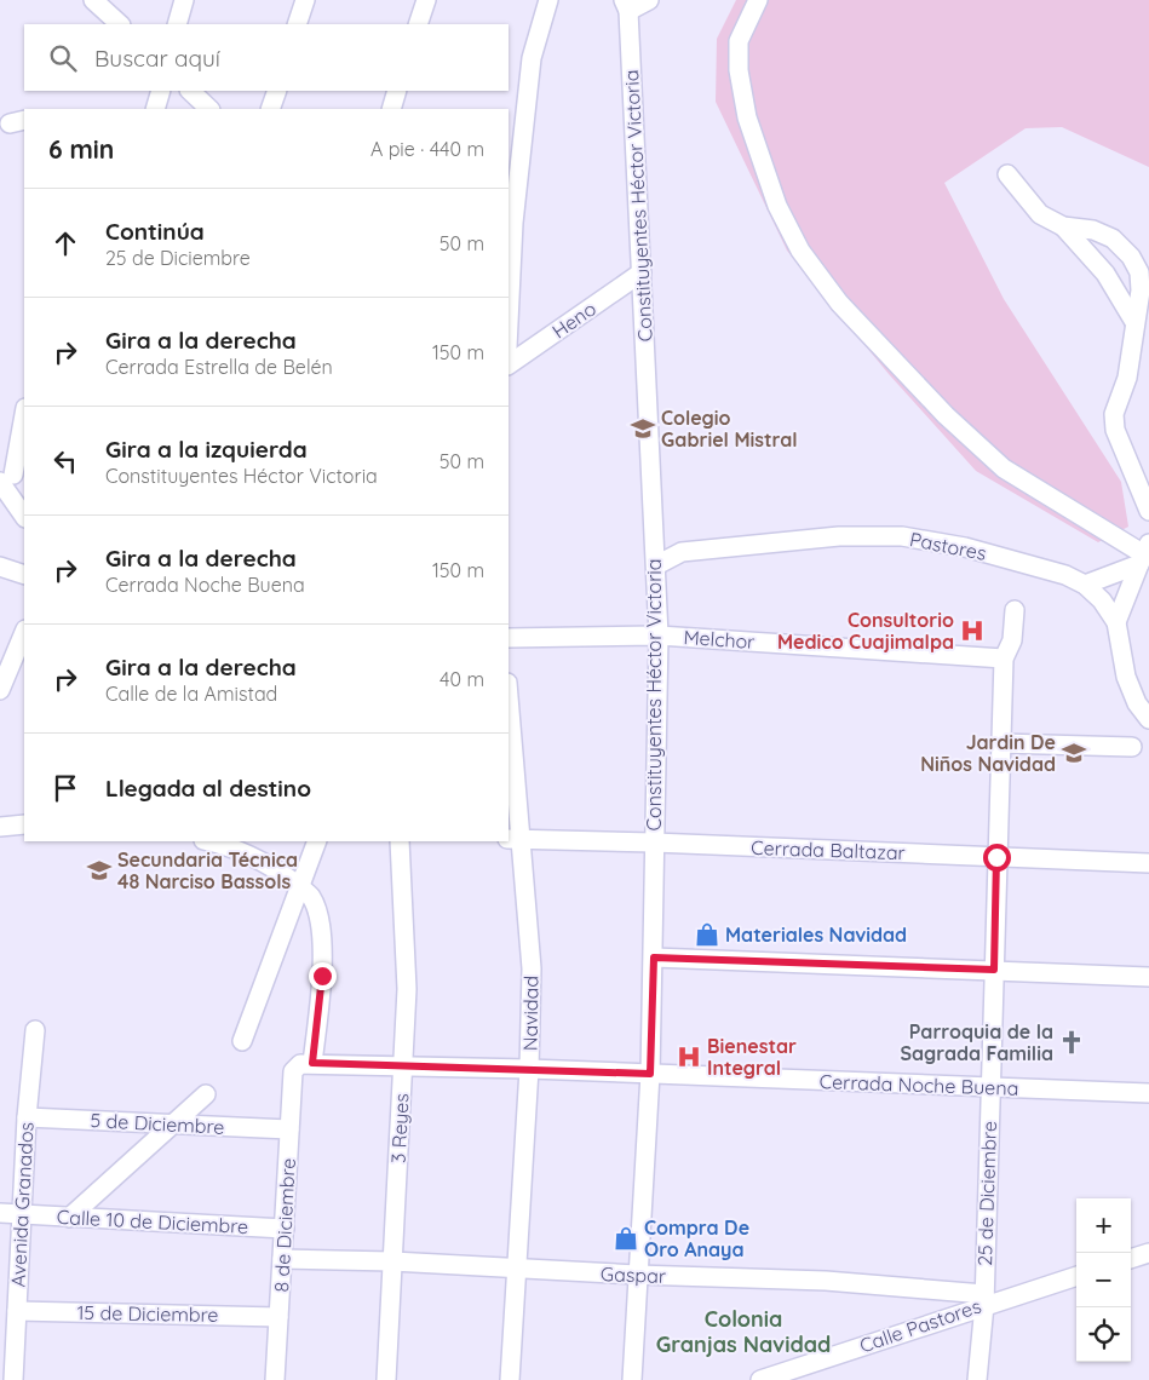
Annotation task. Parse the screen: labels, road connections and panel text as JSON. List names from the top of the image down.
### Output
{
  "streets": {
    "street": [
      "Constituyentes Héctor Victoria",
      "Heno",
      "Pastores",
      "Melchor",
      "Cerrada Baltazar",
      "Navidad",
      "Cerrada Noche Buena",
      "5 de Diciembre",
      "3 Reyes",
      "25 de Diciembre",
      "Avenida Granados",
      "Calle 10 de Diciembre",
      "8 de Diciembre",
      "Gaspar",
      "15 de Diciembre",
      "Calle Pastores"
    ]
  },
  "crossings": [
    ["Constituyentes Héctor Victoria", "Heno"],
    ["Constituyentes Héctor Victoria", "Pastores"],
    ["Constituyentes Héctor Victoria", "Melchor"],
    ["Constituyentes Héctor Victoria", "Cerrada Baltazar"],
    ["Constituyentes Héctor Victoria", "Cerrada Noche Buena"],
    ["Constituyentes Héctor Victoria", "Gaspar"],
    ["Melchor", "25 de Diciembre"],
    ["Cerrada Baltazar", "Navidad"],
    ["Cerrada Baltazar", "25 de Diciembre"],
    ["Navidad", "Cerrada Noche Buena"],
    ["Navidad", "Gaspar"],
    ["Cerrada Noche Buena", "3 Reyes"],
    ["Cerrada Noche Buena", "25 de Diciembre"],
    ["Cerrada Noche Buena", "8 de Diciembre"],
    ["5 de Diciembre", "Avenida Granados"],
    ["5 de Diciembre", "8 de Diciembre"],
    ["3 Reyes", "Gaspar"],
    ["25 de Diciembre", "Gaspar"],
    ["25 de Diciembre", "Calle Pastores"],
    ["Avenida Granados", "Calle 10 de Diciembre"],
    ["Avenida Granados", "15 de Diciembre"],
    ["Calle 10 de Diciembre", "8 de Diciembre"],
    ["8 de Diciembre", "Gaspar"],
    ["8 de Diciembre", "15 de Diciembre"],
    ["Gaspar", "Calle Pastores"]
  ],
  "districts": ["Colonia Granjas Navidad"],
  "places": {
    "school or university": ["Colegio Gabriel Mistral", "Jardin De Niños Navidad", "Secundaria Técnica 48 Narciso Bassols"],
    "hospital": ["Consultorio Medico Cuajimalpa", "Bienestar Integral"],
    "shop": ["Materiales Navidad", "Compra De Oro Anaya"],
    "church": ["Parroquia de la Sagrada Familia"]
  },
  "page": {
    "search": "Buscar aquí",
    "heading": ["6 min", "A pie · 440 m"],
    "list": [
      ["Continúa", "25 de Diciembre", "50 m"],
      ["Gira a la derecha", "Cerrada Estrella de Belén", "150 m"],
      ["Gira a la izquierda", "Constituyentes Héctor Victoria", "50 m"],
      ["Gira a la derecha", "Cerrada Noche Buena", "150 m"],
      ["Gira a la derecha", "Calle de la Amistad", "40 m"],
      "Llegada al destino"
    ],
    "map_buttons": ["+", "−"]
  }
}
